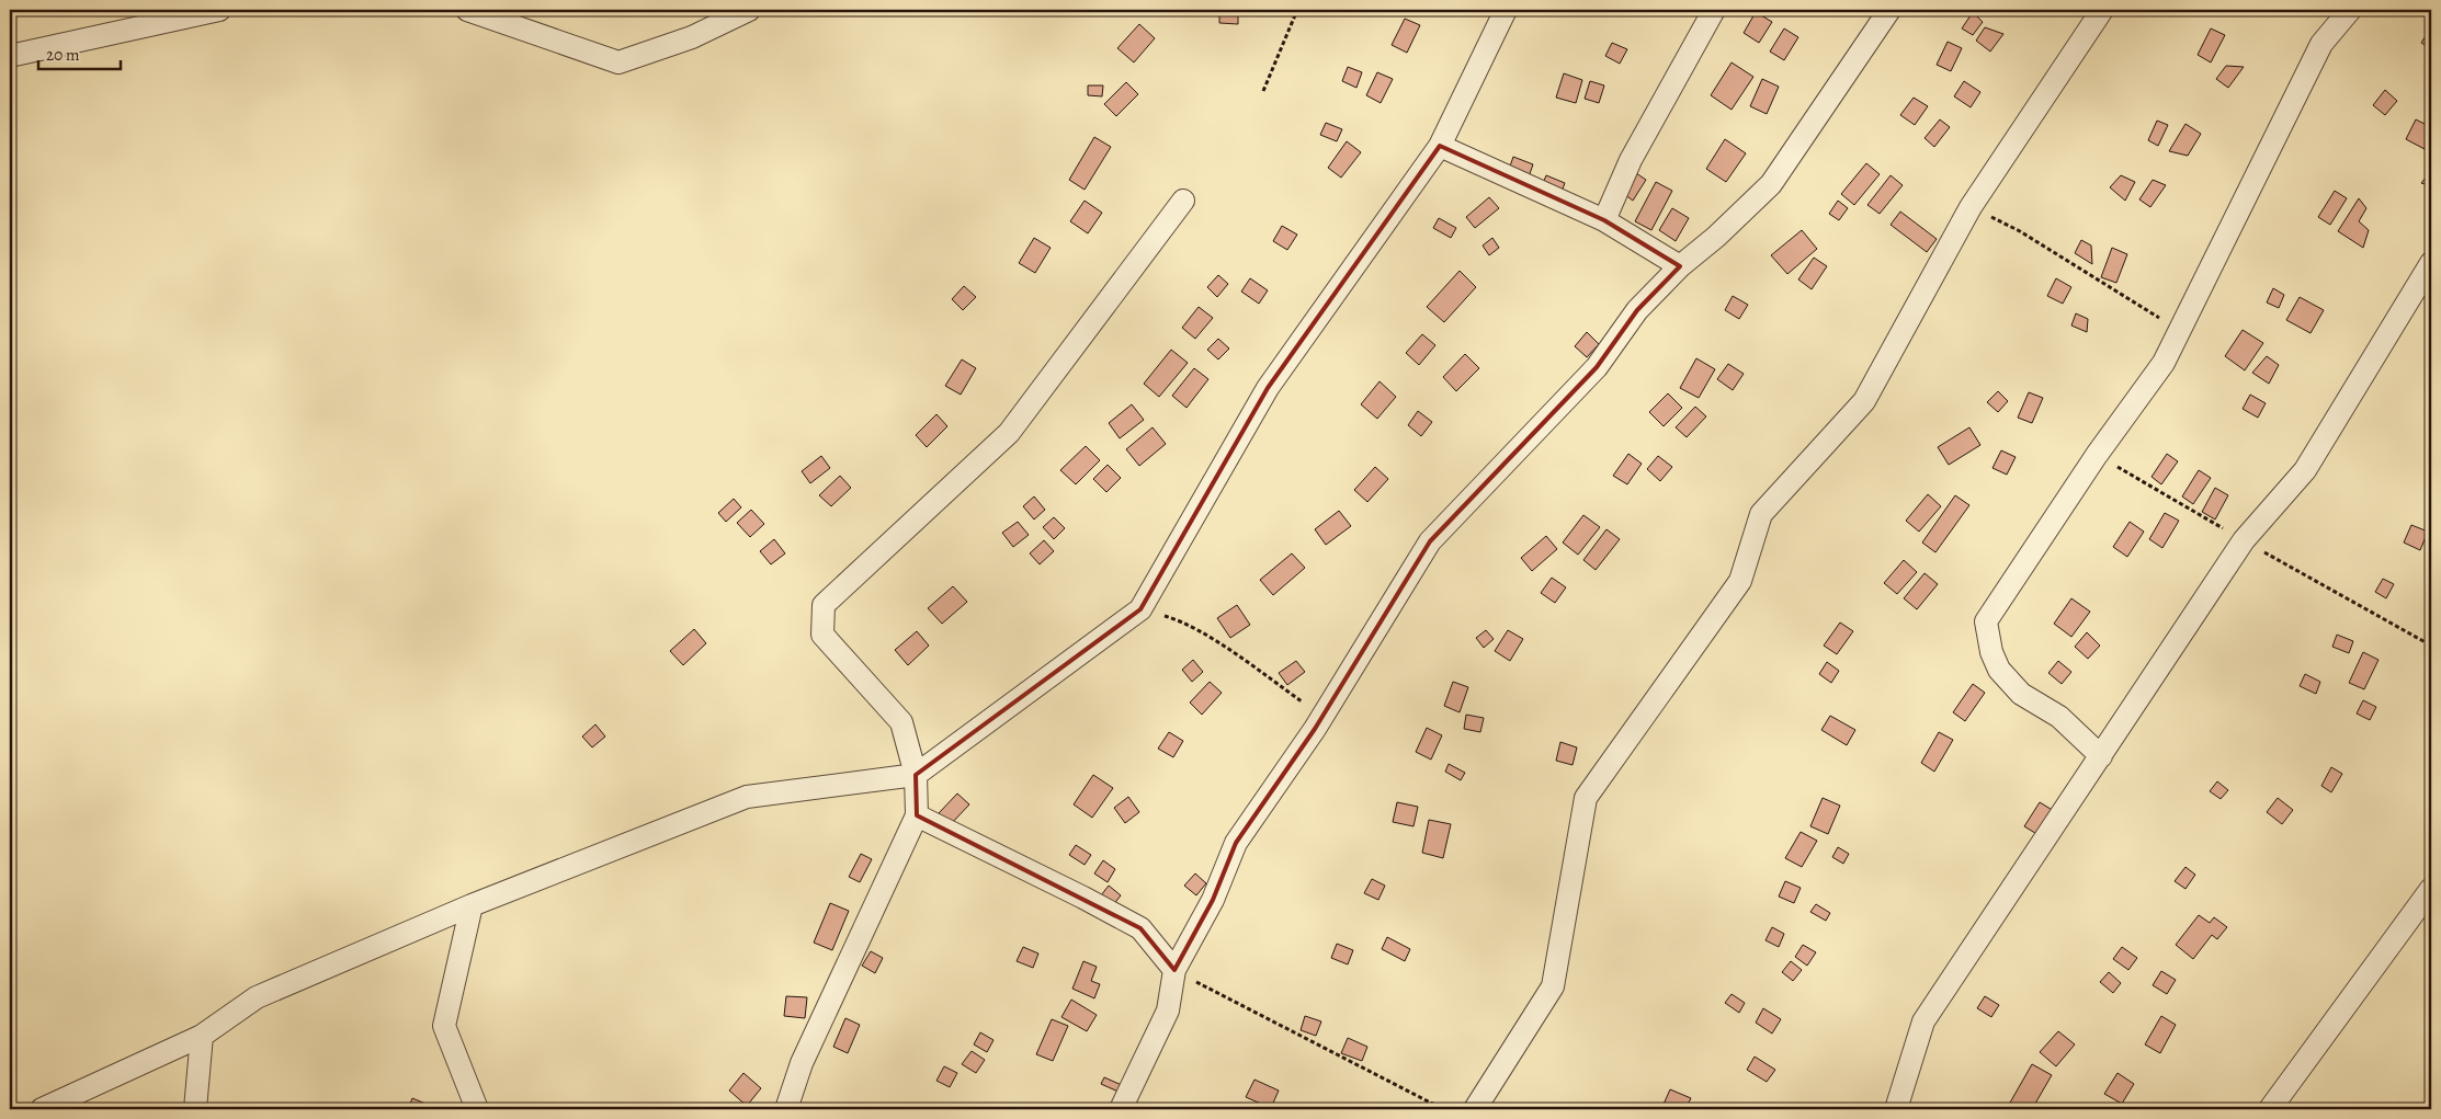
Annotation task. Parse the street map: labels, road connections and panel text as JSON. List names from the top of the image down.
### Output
{
  "scale_bar": "20 m"
}
